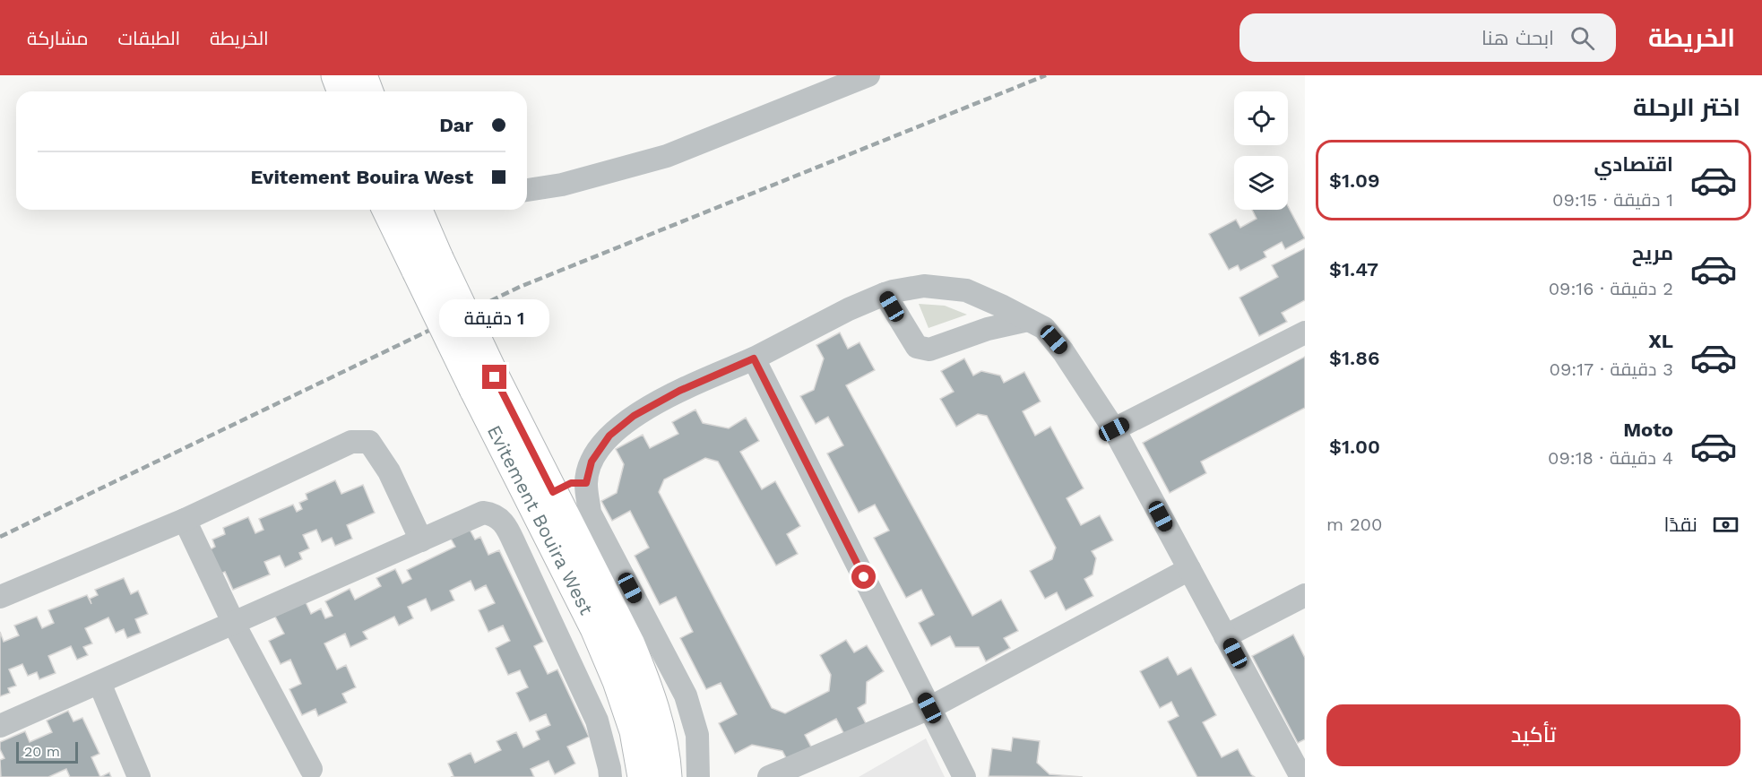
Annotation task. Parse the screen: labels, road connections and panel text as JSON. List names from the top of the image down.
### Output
{
  "streets": {
    "highway": ["Evitement Bouira West"]
  },
  "scale_bar": "20 m",
  "page": {
    "header": "الخريطة",
    "search": "ابحث هنا",
    "nav": ["الخريطة", "الطبقات", "مشاركة"],
    "heading": "اختر الرحلة",
    "banner": ["Dar", "Evitement Bouira West"],
    "list": [
      {
        "name": "اقتصادي",
        "note": "1 دقيقة · 09:15",
        "value": "$1.09"
      },
      {
        "name": "مريح",
        "note": "2 دقيقة · 09:16",
        "value": "$1.47"
      },
      {
        "name": "XL",
        "note": "3 دقيقة · 09:17",
        "value": "$1.86"
      },
      {
        "name": "Moto",
        "note": "4 دقيقة · 09:18",
        "value": "$1.00"
      }
    ],
    "bubble": "1 دقيقة",
    "pay": ["نقدًا", "200 m"],
    "buttons": "تأكيد",
    "scale": "20 m"
  }
}
